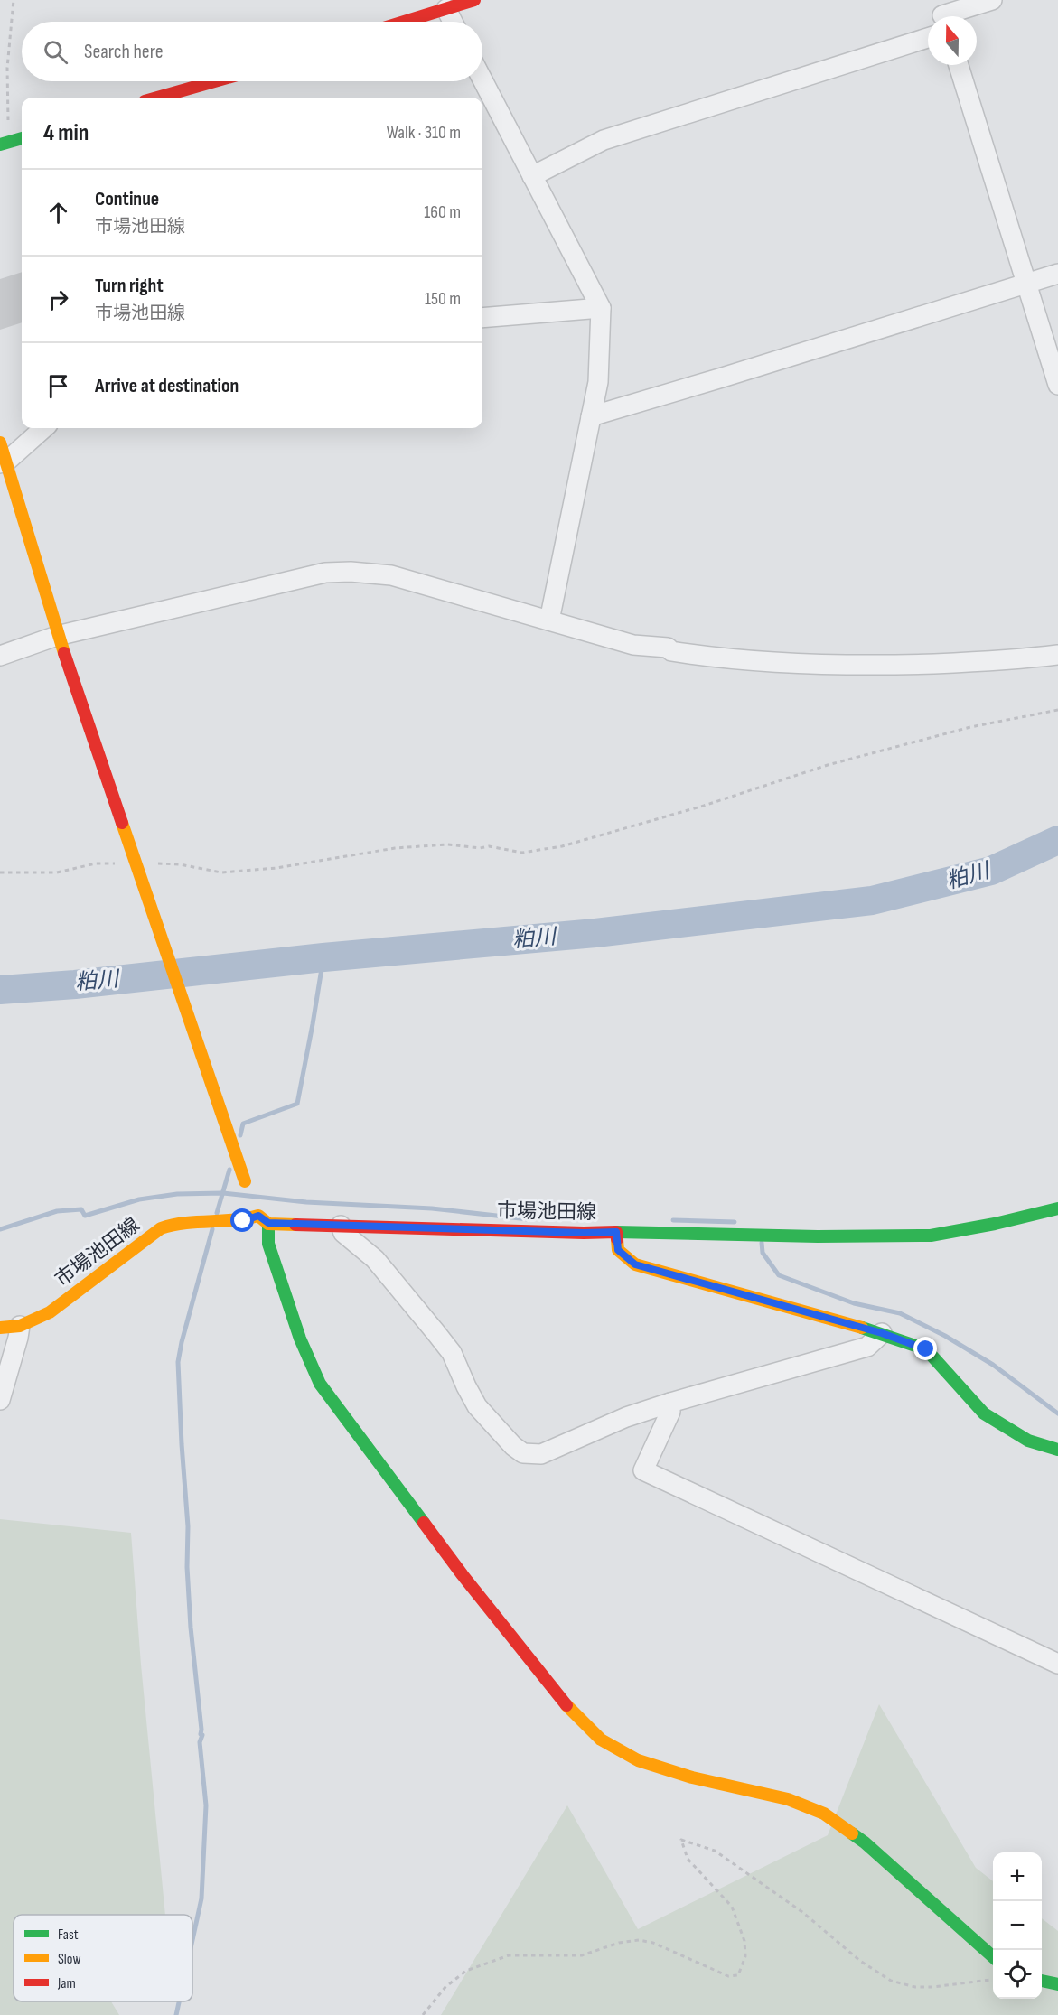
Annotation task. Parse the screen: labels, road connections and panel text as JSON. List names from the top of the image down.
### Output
{
  "streets": {
    "street": ["市場池田線"]
  },
  "water": ["粕川"],
  "legend": ["Fast", "Slow", "Jam"],
  "north": "top",
  "page": {
    "search": "Search here",
    "heading": ["4 min", "Walk · 310 m"],
    "list": [
      ["Continue", "市場池田線", "160 m"],
      ["Turn right", "市場池田線", "150 m"],
      "Arrive at destination"
    ],
    "map_buttons": ["+", "−"]
  }
}
